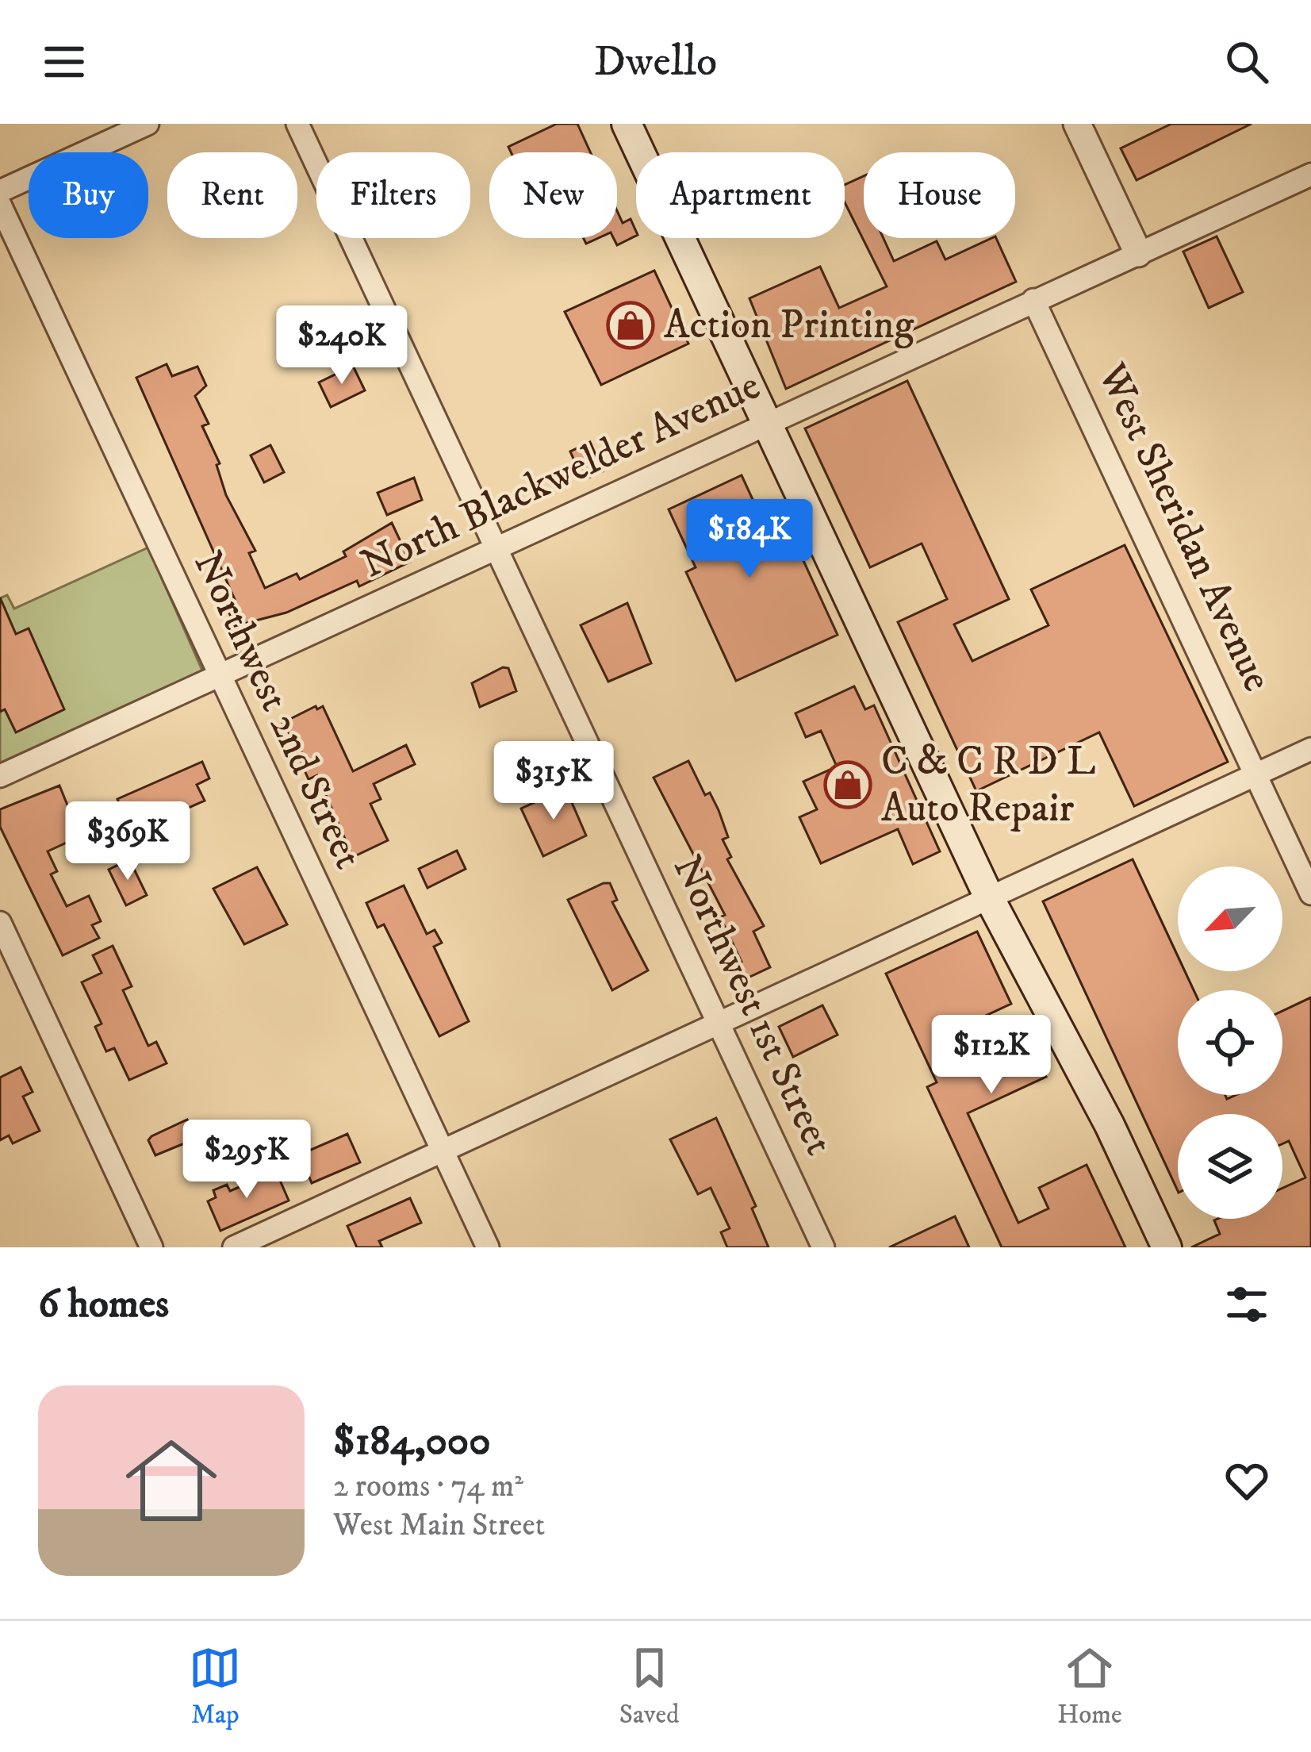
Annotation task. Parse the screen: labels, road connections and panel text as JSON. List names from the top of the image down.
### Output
{
  "streets": {
    "street": [
      "North Blackwelder Avenue",
      "West Sheridan Avenue",
      "Northwest 2nd Street",
      "Northwest 1st Street"
    ]
  },
  "crossings": [
    ["North Blackwelder Avenue", "West Sheridan Avenue"],
    ["North Blackwelder Avenue", "Northwest 2nd Street"],
    ["North Blackwelder Avenue", "Northwest 1st Street"]
  ],
  "places": {
    "shop": ["Action Printing", "C & C R D L Auto Repair"]
  },
  "north": "bottom left",
  "page": {
    "header": "Dwello",
    "chip": [
      "Buy",
      "Rent",
      "Filters",
      "New",
      "Apartment",
      "House"
    ],
    "price": [
      "$240K",
      "$184K",
      "$315K",
      "$369K",
      "$112K",
      "$295K"
    ],
    "heading": "6 homes",
    "list": [
      {
        "name": "$184,000",
        "note": "2 rooms · 74 m² · West Main Street"
      }
    ],
    "tabs": ["Map", "Saved", "Home"]
  }
}
